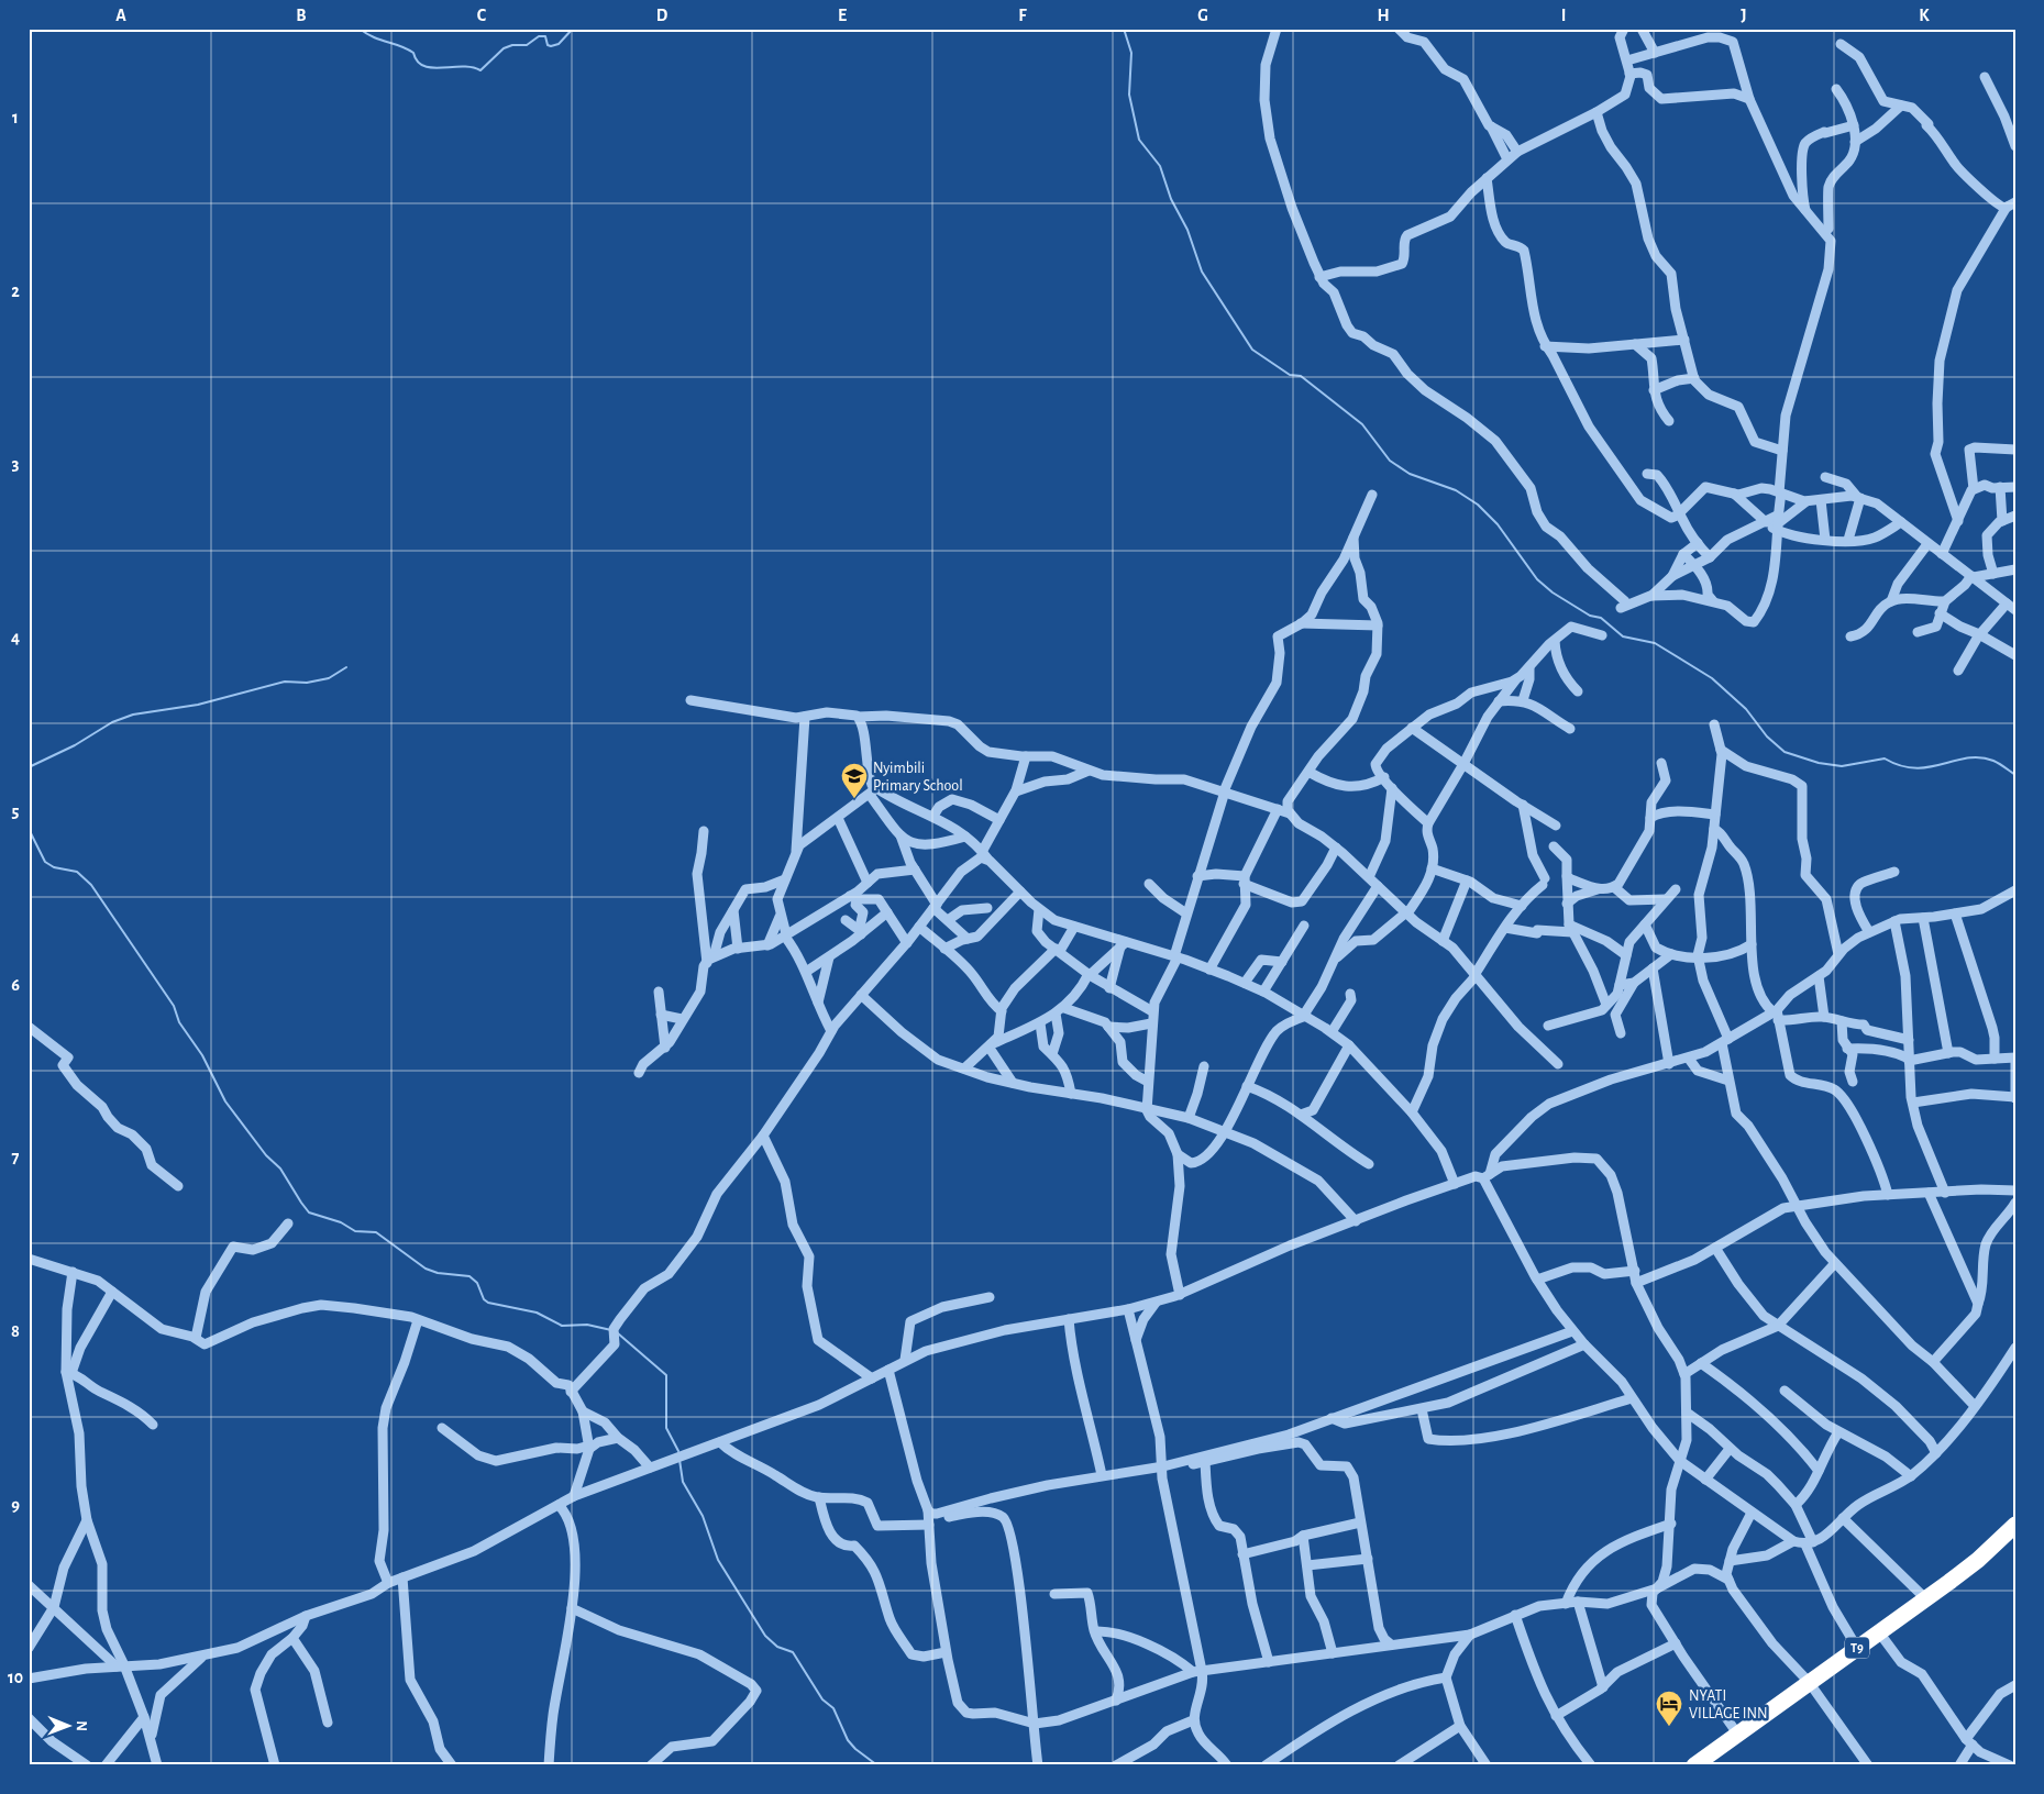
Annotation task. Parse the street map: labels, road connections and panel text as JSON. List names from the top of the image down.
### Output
{
  "streets": {
    "highway": ["T9"]
  },
  "places": {
    "school or university": ["Nyimbili Primary School"],
    "hotel": ["NYATI VILLAGE INN"]
  },
  "north": "right",
  "grid": {
    "columns": [
      "A",
      "B",
      "C",
      "D",
      "E",
      "F",
      "G",
      "H",
      "I",
      "J",
      "K"
    ],
    "rows": [
      "1",
      "2",
      "3",
      "4",
      "5",
      "6",
      "7",
      "8",
      "9",
      "10"
    ]
  }
}
